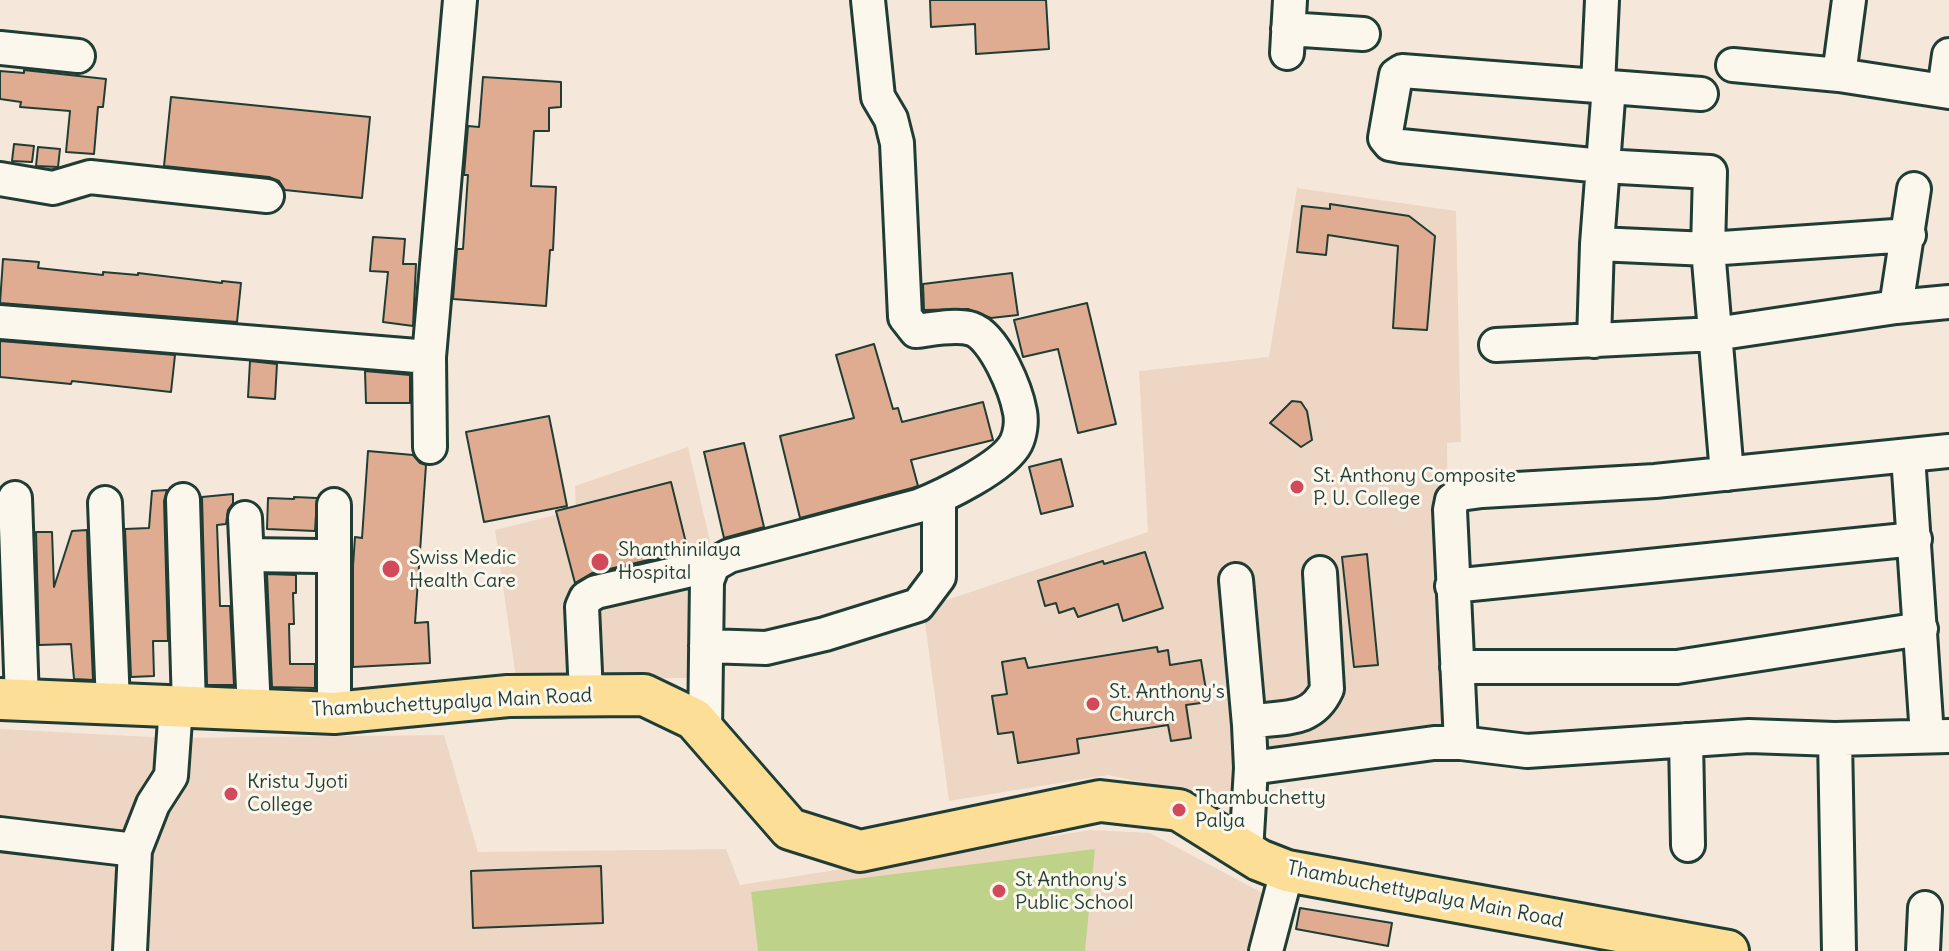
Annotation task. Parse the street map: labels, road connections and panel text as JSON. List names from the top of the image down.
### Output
{
  "streets": {
    "main road": ["Thambuchettypalya Main Road"]
  },
  "places": [
    "St. Anthony Composite P. U. College",
    "Shanthinilaya Hospital",
    "Swiss Medic Health Care",
    "St. Anthony's Church",
    "Kristu Jyoti College",
    "Thambuchetty Palya",
    "St Anthony's Public School"
  ]
}
